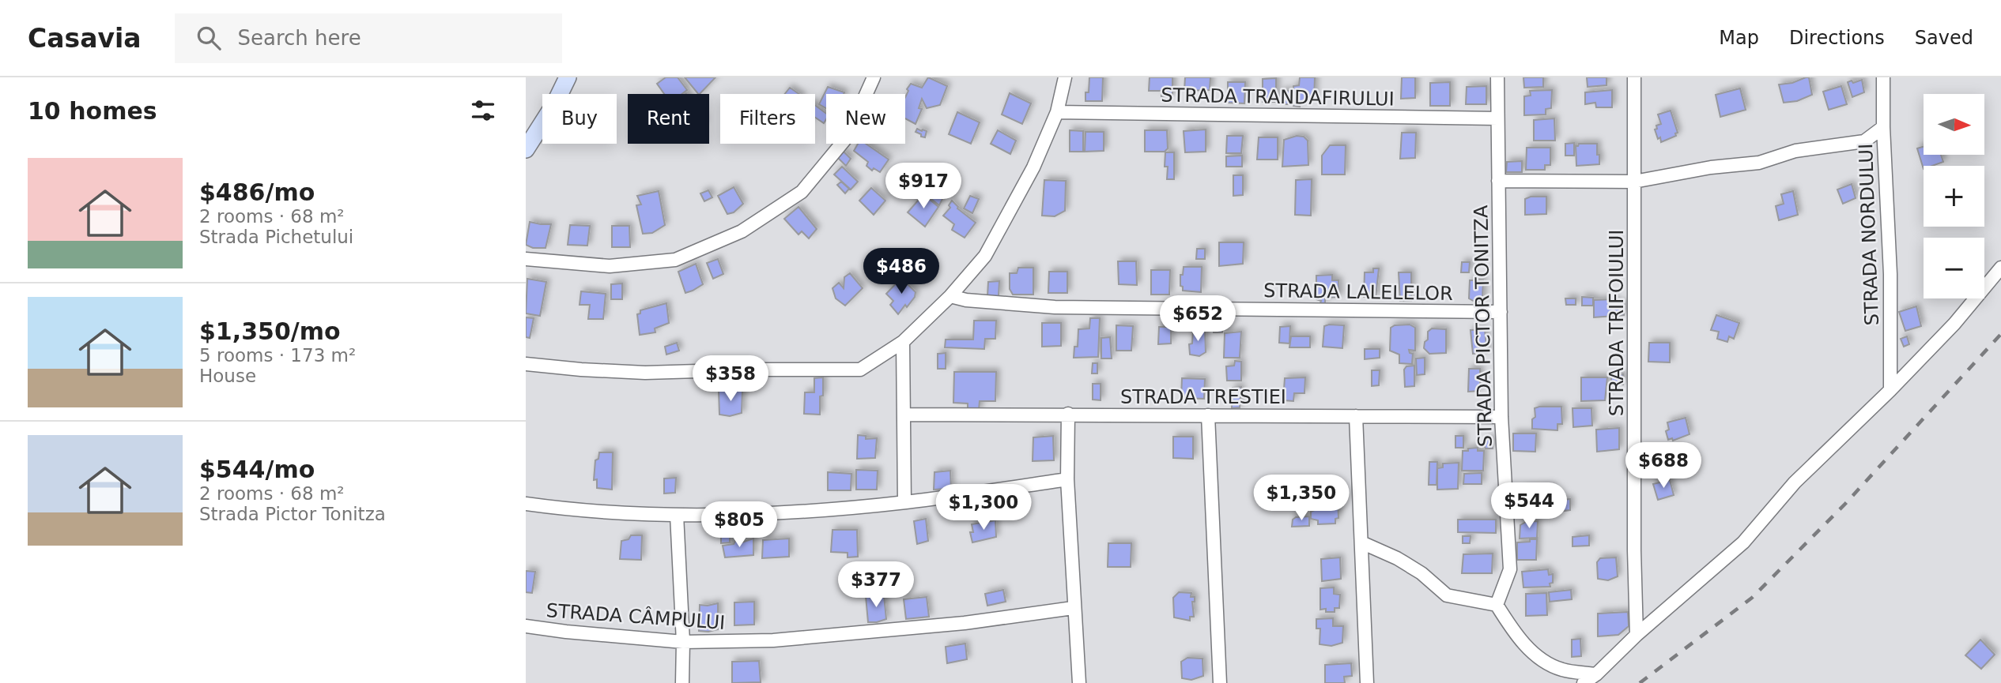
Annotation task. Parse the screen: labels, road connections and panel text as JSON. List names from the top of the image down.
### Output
{
  "streets": {
    "street": [
      "STRADA TRANDAFIRULUI",
      "STRADA NORDULUI",
      "STRADA LALELELOR",
      "STRADA TRIFOIULUI",
      "STRADA PICTOR TONITZA",
      "STRADA TRESTIEI",
      "STRADA CÂMPULUI"
    ]
  },
  "crossings": [
    ["STRADA TRANDAFIRULUI", "STRADA PICTOR TONITZA"],
    ["STRADA LALELELOR", "STRADA PICTOR TONITZA"],
    ["STRADA PICTOR TONITZA", "STRADA TRESTIEI"]
  ],
  "north": "right",
  "page": {
    "header": "Casavia",
    "search": "Search here",
    "nav": ["Map", "Directions", "Saved"],
    "heading": "10 homes",
    "map_buttons": ["+", "−"],
    "chip": [
      "Buy",
      "Rent",
      "Filters",
      "New"
    ],
    "list": [
      {
        "name": "$486/mo",
        "note": "2 rooms · 68 m² · Strada Pichetului"
      },
      {
        "name": "$1,350/mo",
        "note": "5 rooms · 173 m² · House"
      },
      {
        "name": "$544/mo",
        "note": "2 rooms · 68 m² · Strada Pictor Tonitza"
      }
    ],
    "price": [
      "$917",
      "$486",
      "$652",
      "$358",
      "$688",
      "$1,350",
      "$544",
      "$1,300",
      "$805",
      "$377"
    ]
  }
}
